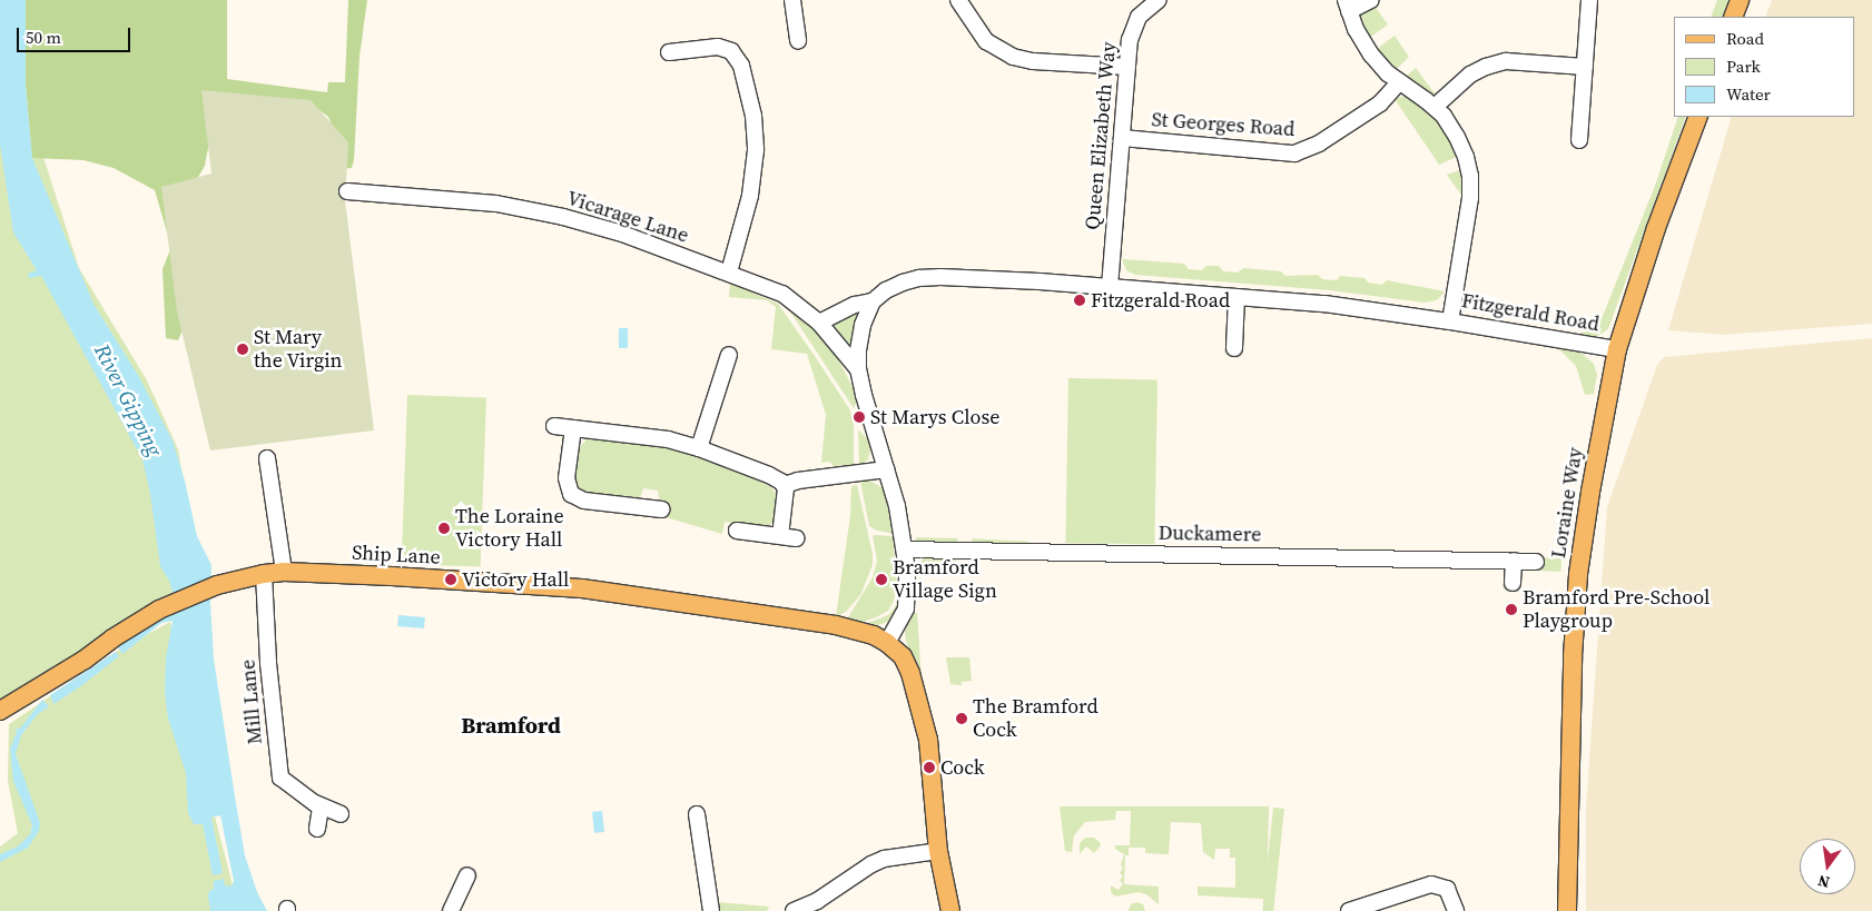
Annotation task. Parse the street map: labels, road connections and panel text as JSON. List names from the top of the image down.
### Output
{
  "streets": {
    "main road": ["Loraine Way", "Ship Lane"],
    "street": [
      "St Georges Road",
      "Queen Elizabeth Way",
      "Vicarage Lane",
      "Fitzgerald Road",
      "Duckamere",
      "Mill Lane"
    ]
  },
  "crossings": [
    ["St Georges Road", "Queen Elizabeth Way"],
    ["Queen Elizabeth Way", "Fitzgerald Road"],
    ["Vicarage Lane", "Fitzgerald Road"],
    ["Fitzgerald Road", "Loraine Way"],
    ["Ship Lane", "Mill Lane"]
  ],
  "districts": ["Bramford"],
  "water": ["River Gipping"],
  "places": [
    "Fitzgerald Road",
    "St Mary the Virgin",
    "St Marys Close",
    "The Loraine Victory Hall",
    "Victory Hall",
    "Bramford Village Sign",
    "Bramford Pre-School Playgroup",
    "The Bramford Cock",
    "Cock"
  ],
  "legend": ["Road", "Park", "Water"],
  "scale_bar": "50 m",
  "north": "bottom"
}
